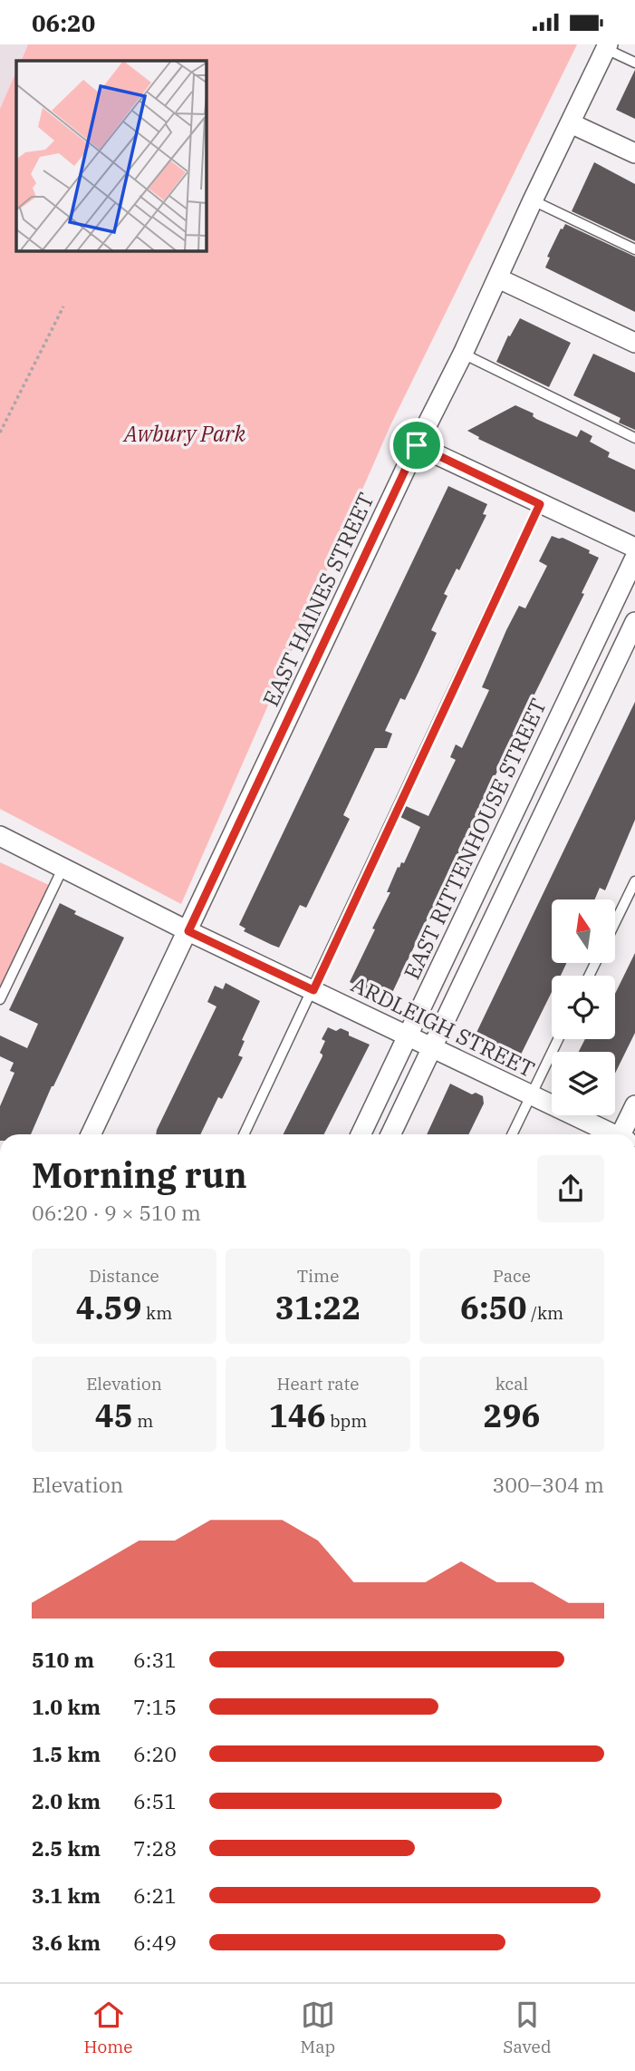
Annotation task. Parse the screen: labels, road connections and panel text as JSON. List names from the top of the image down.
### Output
{
  "streets": {
    "street": ["EAST HAINES STREET", "EAST RITTENHOUSE STREET", "ARDLEIGH STREET"]
  },
  "crossings": [
    ["EAST HAINES STREET", "ARDLEIGH STREET"],
    ["EAST RITTENHOUSE STREET", "ARDLEIGH STREET"]
  ],
  "parks": ["Awbury Park"],
  "north": "top",
  "page": {
    "status": "06:20",
    "heading": ["Morning run", "06:20 · 9 × 510 m"],
    "stats": [
      ["Distance", "4.59 km"],
      ["Time", "31:22"],
      ["Pace", "6:50 /km"],
      ["Elevation", "45 m"],
      ["Heart rate", "146 bpm"],
      ["kcal", "296"]
    ],
    "chart": ["Elevation", "300–304 m"],
    "list": [
      {
        "name": "510 m",
        "note": "6:31"
      },
      {
        "name": "1.0 km",
        "note": "7:15"
      },
      {
        "name": "1.5 km",
        "note": "6:20"
      },
      {
        "name": "2.0 km",
        "note": "6:51"
      },
      {
        "name": "2.5 km",
        "note": "7:28"
      },
      {
        "name": "3.1 km",
        "note": "6:21"
      },
      {
        "name": "3.6 km",
        "note": "6:49"
      }
    ],
    "tabs": ["Home", "Map", "Saved"]
  }
}
